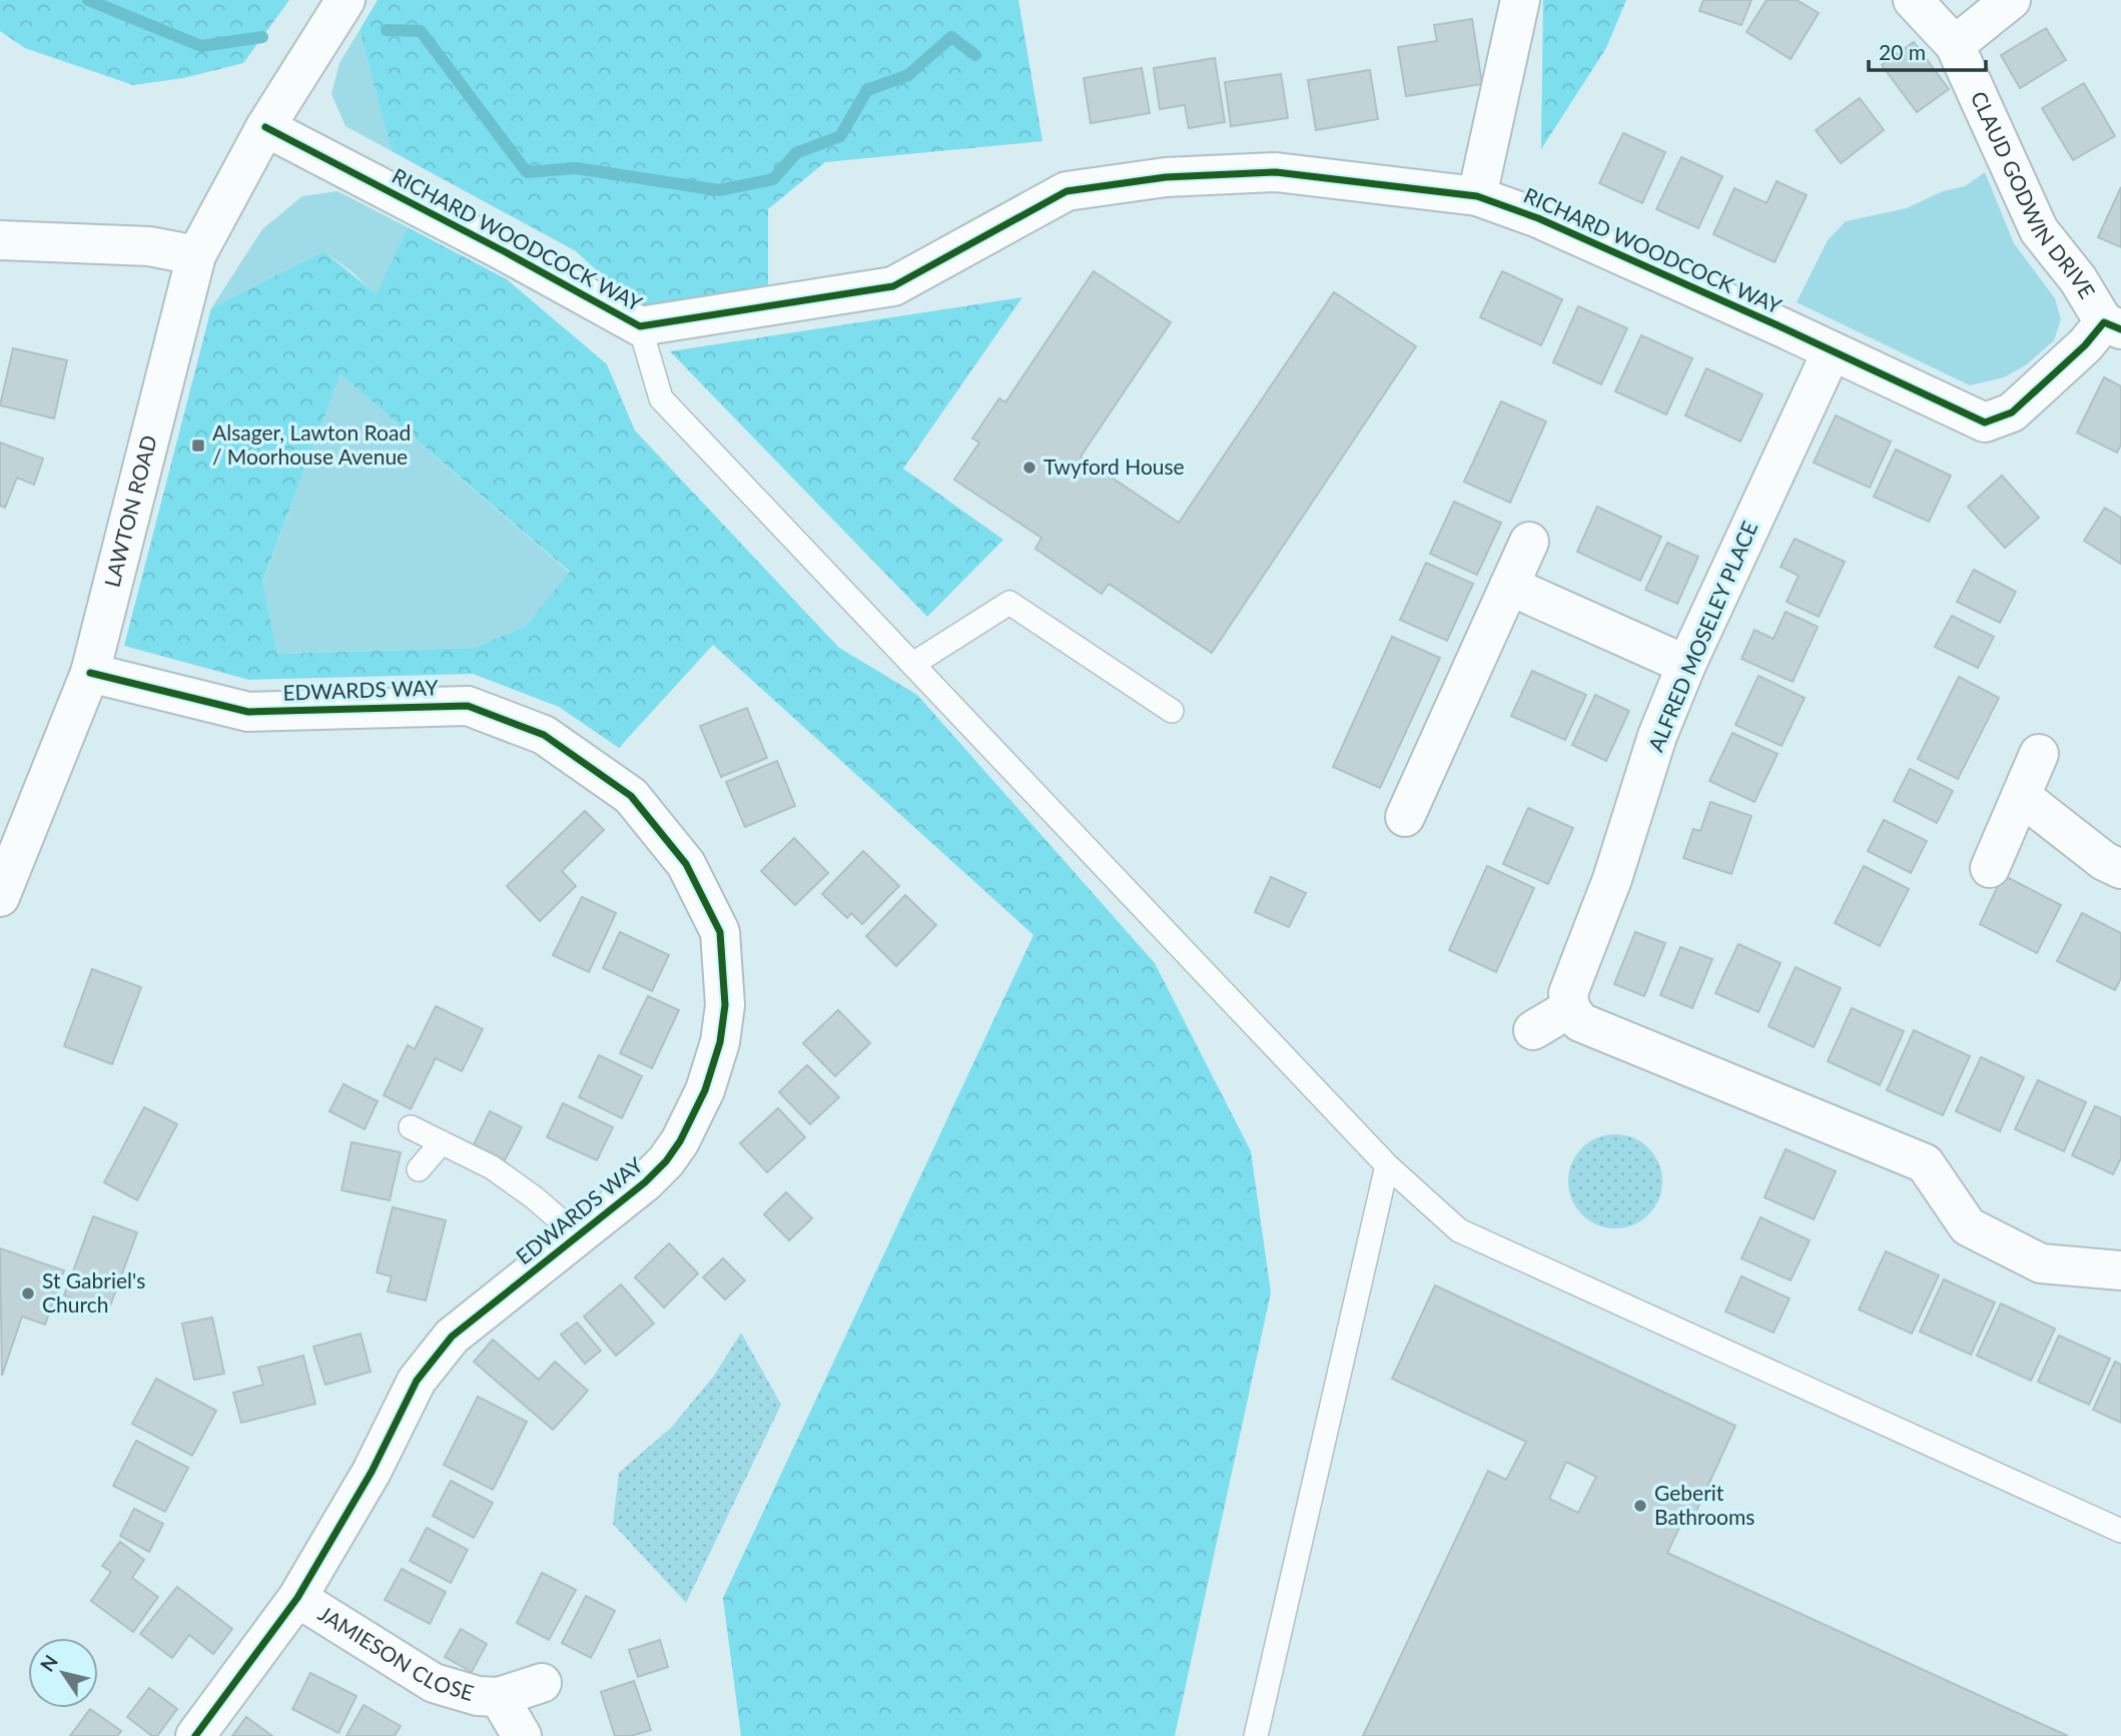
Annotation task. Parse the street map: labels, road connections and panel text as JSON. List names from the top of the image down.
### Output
{
  "streets": {
    "street": [
      "CLAUD GODWIN DRIVE",
      "RICHARD WOODCOCK WAY",
      "LAWTON ROAD",
      "ALFRED MOSELEY PLACE",
      "EDWARDS WAY",
      "JAMIESON CLOSE"
    ]
  },
  "crossings": [
    ["CLAUD GODWIN DRIVE", "RICHARD WOODCOCK WAY"],
    ["RICHARD WOODCOCK WAY", "LAWTON ROAD"],
    ["RICHARD WOODCOCK WAY", "ALFRED MOSELEY PLACE"],
    ["LAWTON ROAD", "EDWARDS WAY"],
    ["EDWARDS WAY", "JAMIESON CLOSE"]
  ],
  "places": {
    "transit": ["Alsager, Lawton Road / Moorhouse Avenue"],
    "other": ["Twyford House", "St Gabriel's Church", "Geberit Bathrooms"]
  },
  "scale_bar": "20 m",
  "north": "top left"
}
